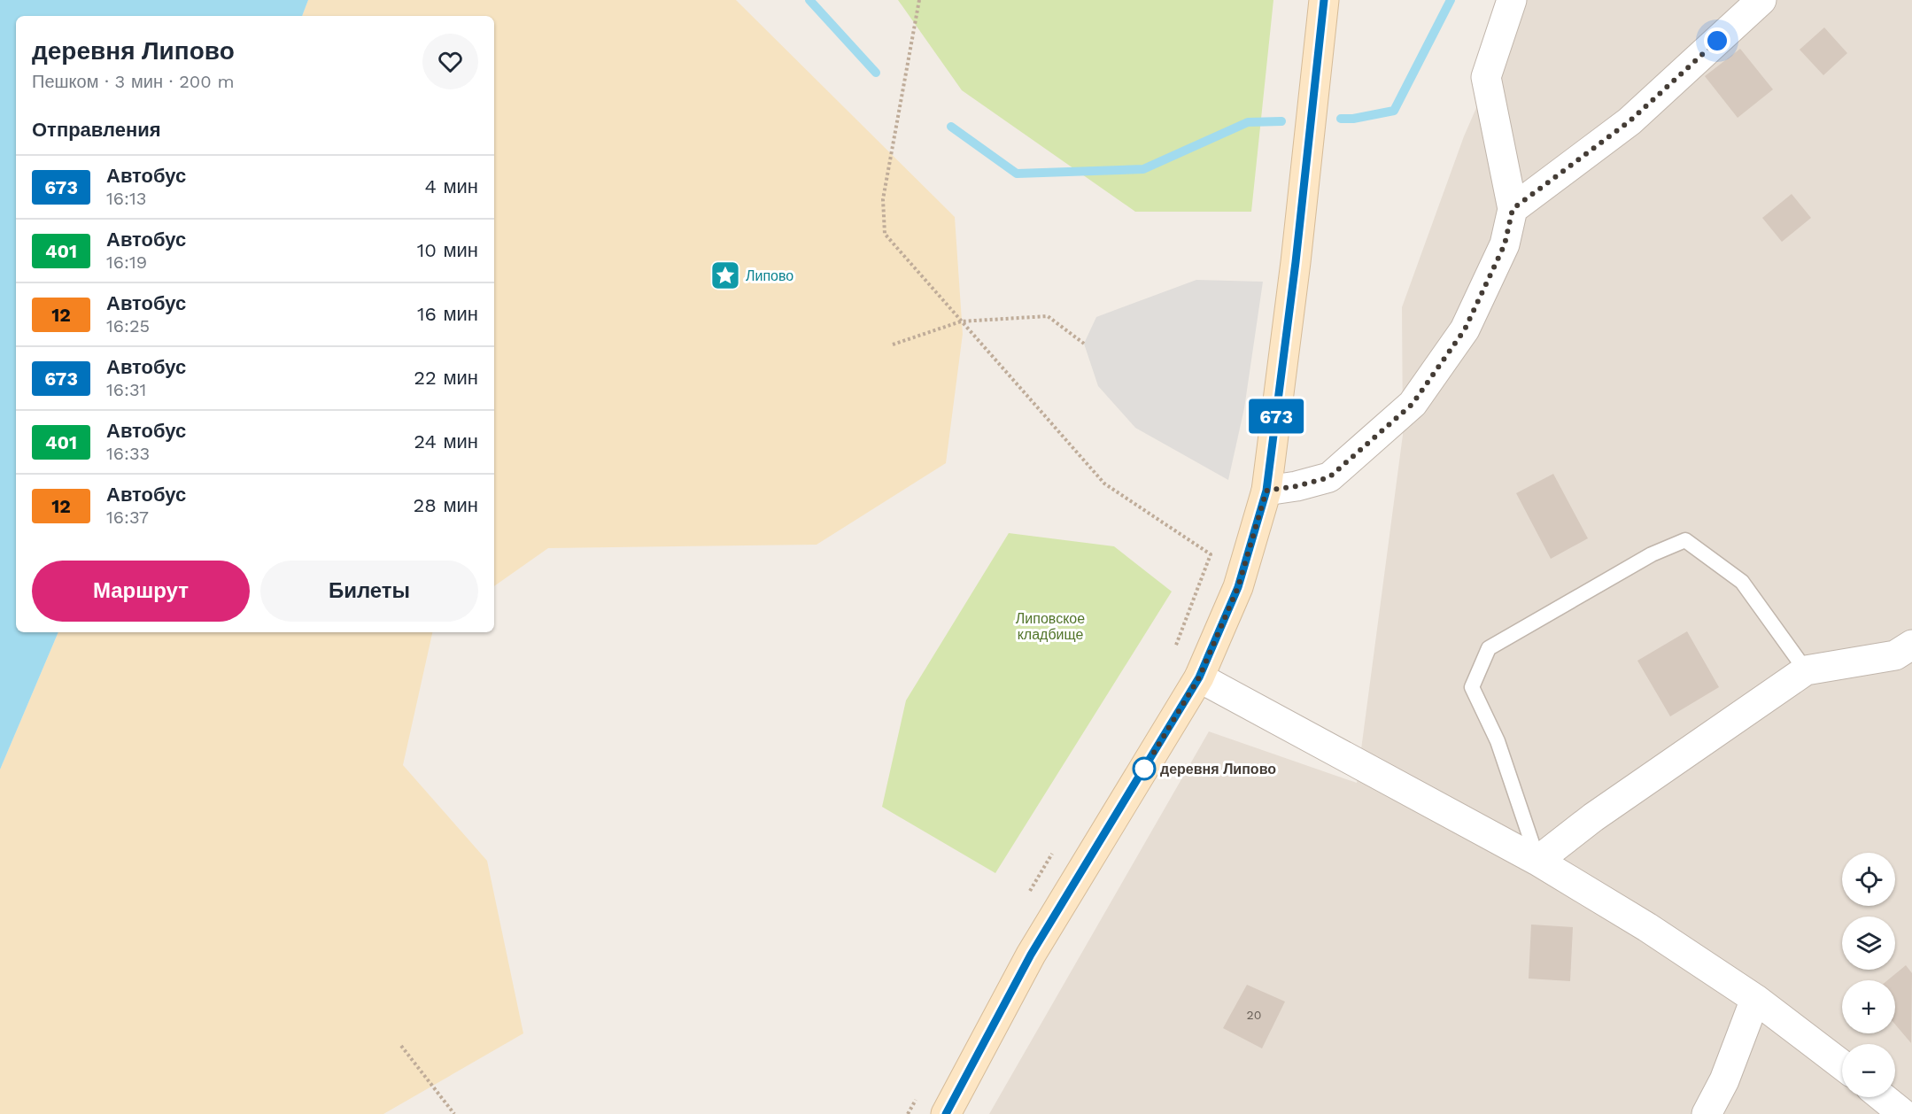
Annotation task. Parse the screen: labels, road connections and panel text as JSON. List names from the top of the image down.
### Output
{
  "parks": ["Липовское кладбище"],
  "places": {
    "place": ["Липово"],
    "other": ["деревня Липово"]
  },
  "lines": ["bus line 673"],
  "house_numbers": ["20"],
  "page": {
    "on_map": "673",
    "heading": [
      ["деревня Липово", "Пешком · 3 мин · 200 m"],
      "Отправления"
    ],
    "list": [
      {
        "mark": "673",
        "name": "Автобус",
        "note": "16:13",
        "value": "4 мин"
      },
      {
        "mark": "401",
        "name": "Автобус",
        "note": "16:19",
        "value": "10 мин"
      },
      {
        "mark": "12",
        "name": "Автобус",
        "note": "16:25",
        "value": "16 мин"
      },
      {
        "mark": "673",
        "name": "Автобус",
        "note": "16:31",
        "value": "22 мин"
      },
      {
        "mark": "401",
        "name": "Автобус",
        "note": "16:33",
        "value": "24 мин"
      },
      {
        "mark": "12",
        "name": "Автобус",
        "note": "16:37",
        "value": "28 мин"
      }
    ],
    "buttons": ["Маршрут", "Билеты"],
    "map_buttons": ["+", "−"]
  }
}
